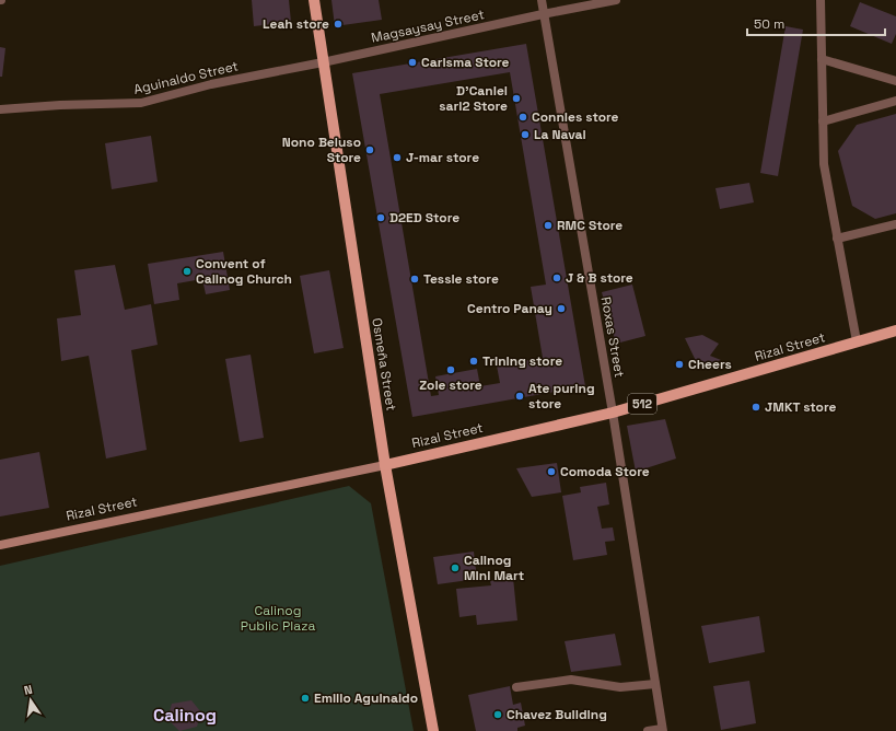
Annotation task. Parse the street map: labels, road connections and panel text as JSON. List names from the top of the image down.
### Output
{
  "streets": {
    "main road": ["Rizal Street", "Osmeña Street", "512"],
    "street": ["Magsaysay Street", "Aguinaldo Street", "Roxas Street"]
  },
  "crossings": [
    ["Magsaysay Street", "Aguinaldo Street"],
    ["Magsaysay Street", "Roxas Street"],
    ["Magsaysay Street", "Osmeña Street"],
    ["Aguinaldo Street", "Osmeña Street"],
    ["Roxas Street", "Rizal Street"],
    ["Rizal Street", "Osmeña Street"]
  ],
  "districts": ["Calinog"],
  "parks": ["Calinog Public Plaza"],
  "places": [
    "Leah store",
    "Carisma Store",
    "D'Caniel sari2 Store",
    "Connies store",
    "La Naval",
    "Nono Beluso Store",
    "J-mar store",
    "D2ED Store",
    "RMC Store",
    "Convent of Calinog Church",
    "J & B store",
    "Tessie store",
    "Centro Panay",
    "Trining store",
    "Cheers",
    "Zoie store",
    "Ate puring store",
    "JMKT store",
    "Comoda Store",
    "Calinog Mini Mart",
    "Emilio Aguinaldo",
    "Chavez Building"
  ],
  "scale_bar": "50 m",
  "north": "top"
}
